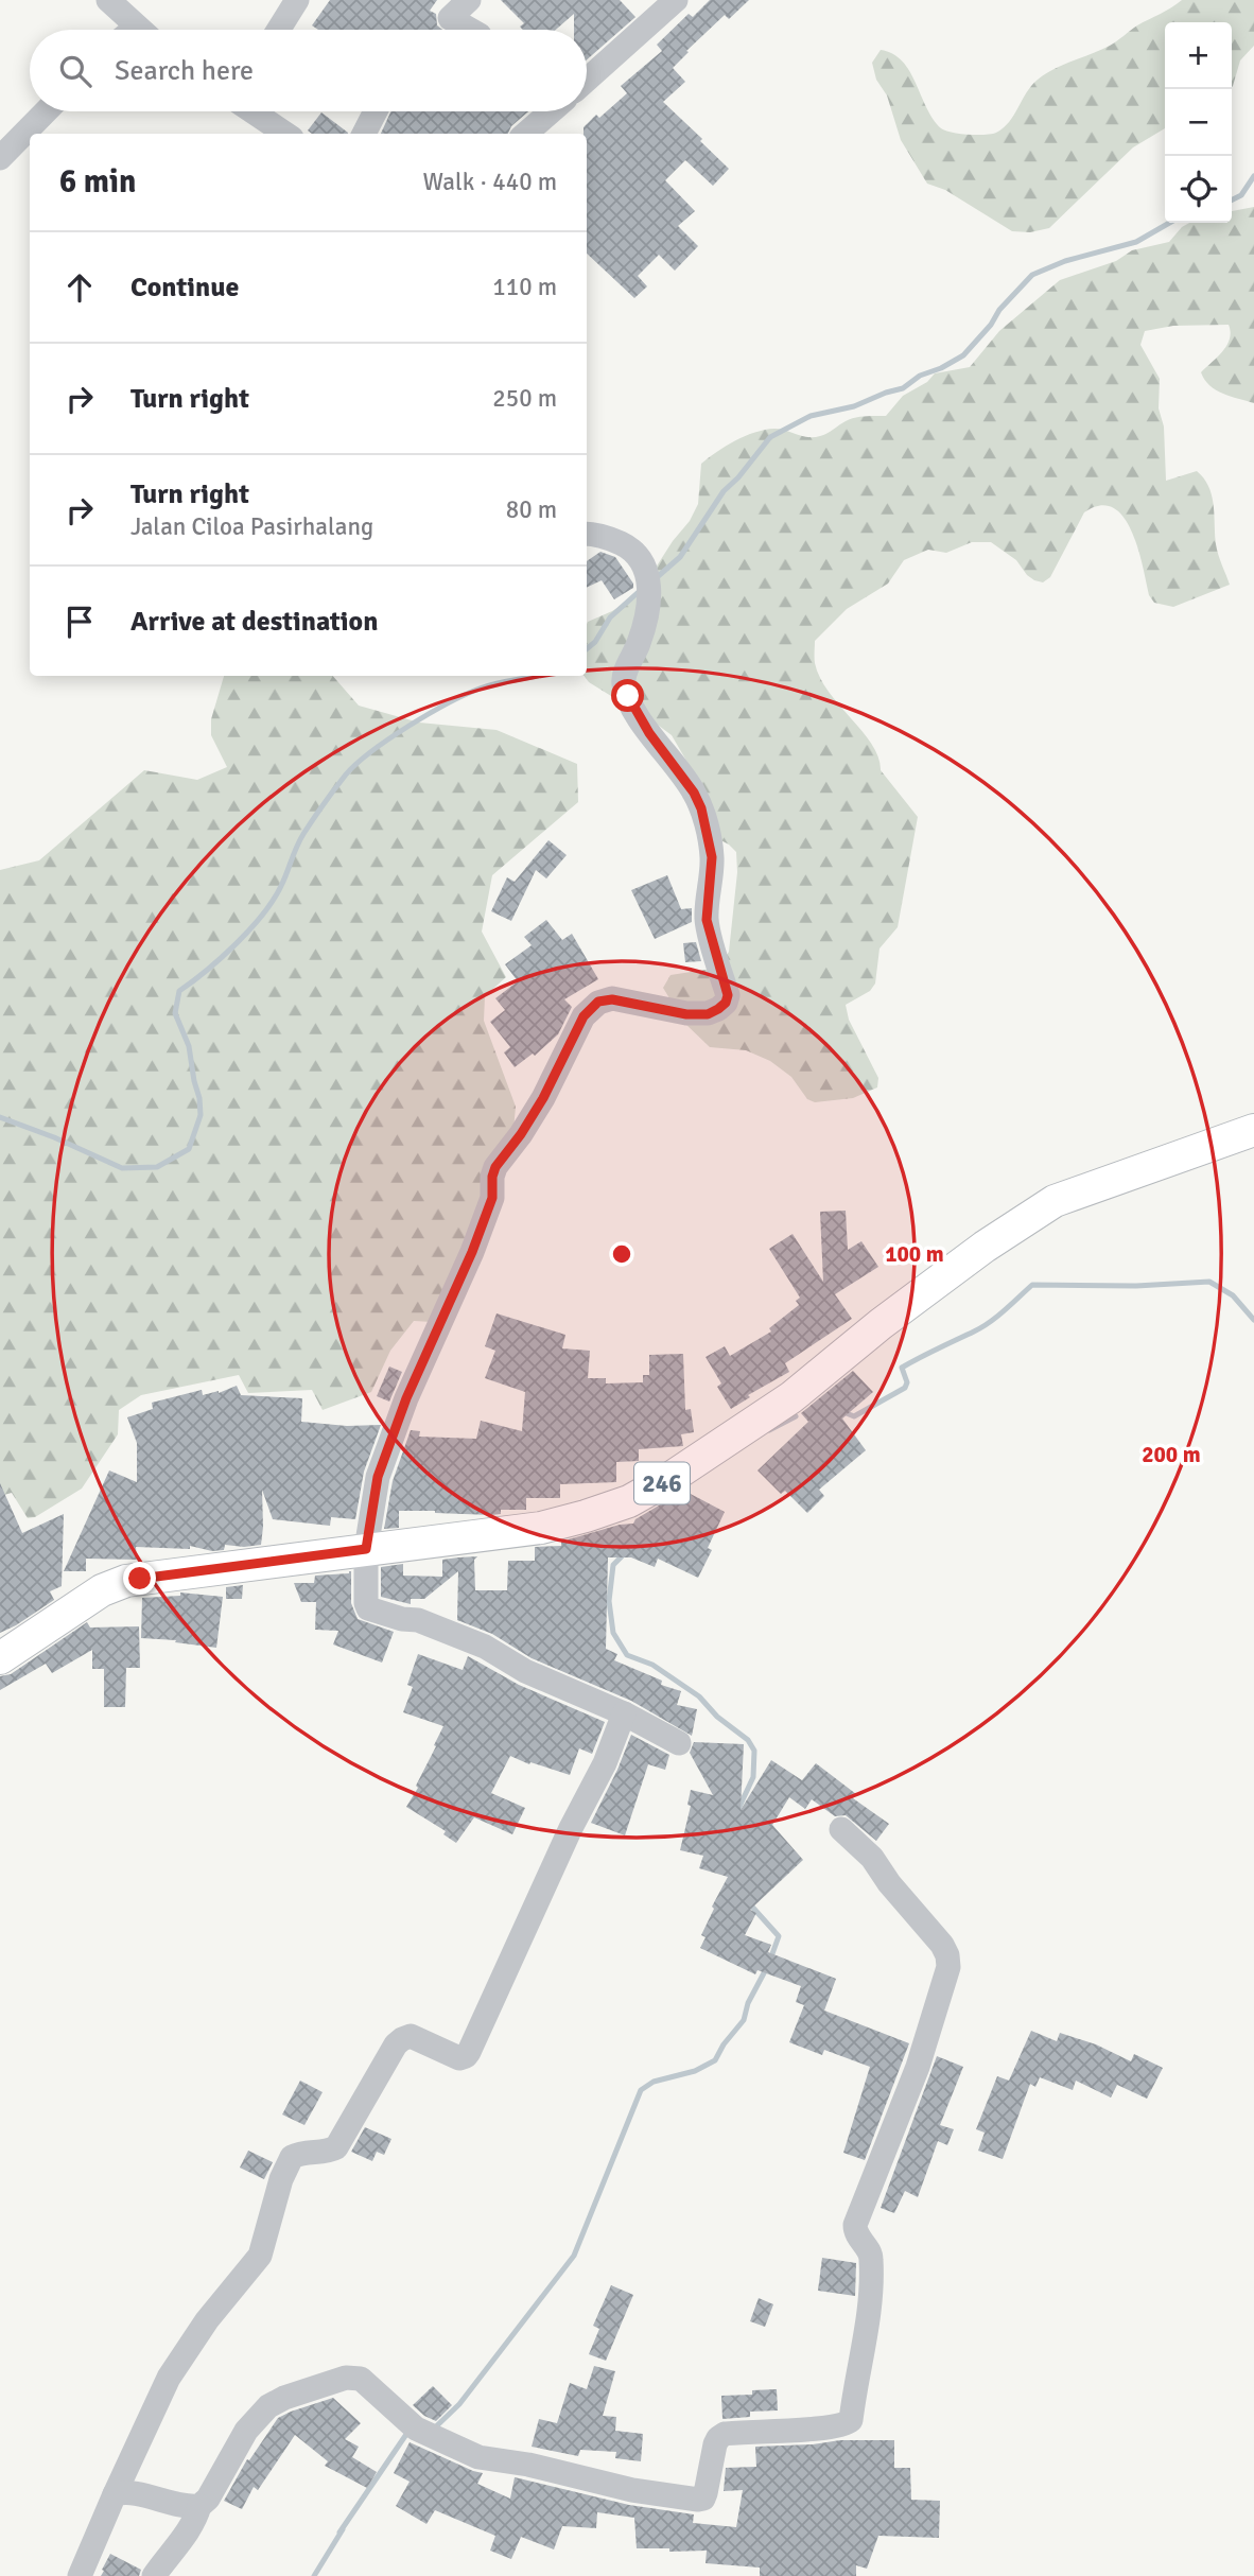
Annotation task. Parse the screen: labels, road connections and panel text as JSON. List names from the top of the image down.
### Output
{
  "streets": {
    "main road": ["246"]
  },
  "page": {
    "map_buttons": ["+", "−"],
    "search": "Search here",
    "heading": ["6 min", "Walk · 440 m"],
    "list": [
      ["Continue", "110 m"],
      ["Turn right", "250 m"],
      ["Turn right", "Jalan Ciloa Pasirhalang", "80 m"],
      "Arrive at destination"
    ]
  },
  "rings": ["100 m", "200 m"]
}
